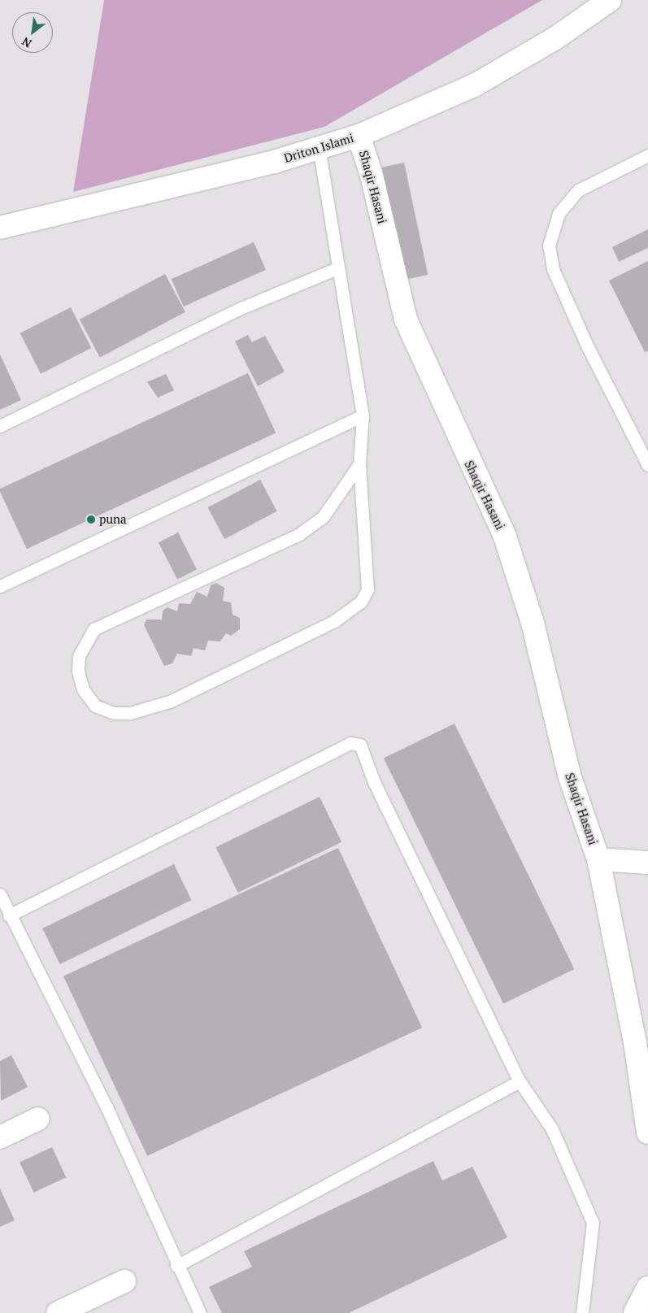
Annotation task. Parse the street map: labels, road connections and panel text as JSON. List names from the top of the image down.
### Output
{
  "streets": {
    "street": ["Driton Islami", "Shaqir Hasani"]
  },
  "crossings": [
    ["Driton Islami", "Shaqir Hasani"]
  ],
  "places": ["puna"],
  "north": "bottom left"
}
